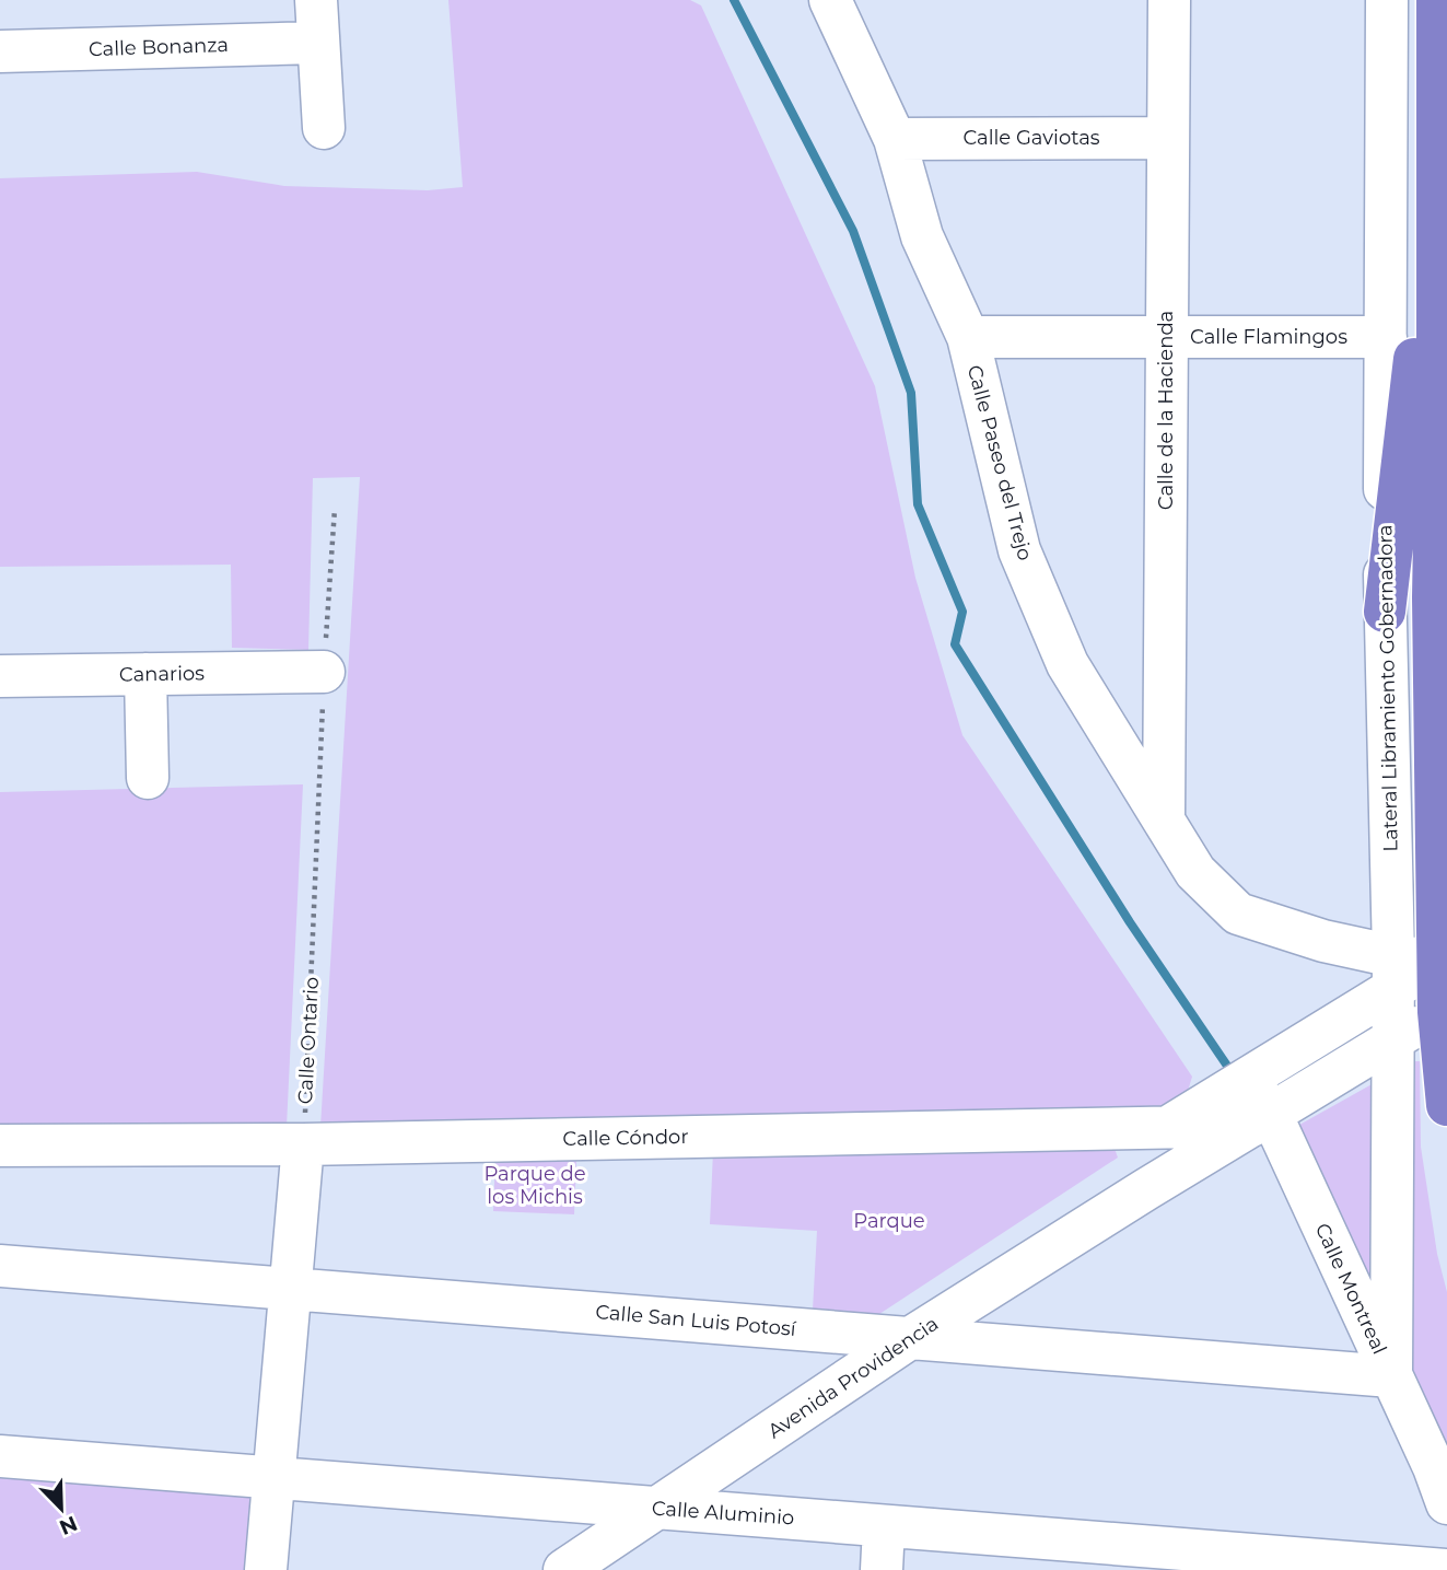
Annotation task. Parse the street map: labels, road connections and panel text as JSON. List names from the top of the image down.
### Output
{
  "streets": {
    "street": [
      "Calle Bonanza",
      "Calle Gaviotas",
      "Calle Flamingos",
      "Calle de la Hacienda",
      "Calle Paseo del Trejo",
      "Canarios",
      "Lateral Libramiento Gobernadora",
      "Calle Cóndor",
      "Calle Montreal",
      "Calle San Luis Potosí",
      "Avenida Providencia",
      "Calle Aluminio"
    ],
    "path": ["Calle Ontario"]
  },
  "crossings": [
    ["Calle Gaviotas", "Calle de la Hacienda"],
    ["Calle Gaviotas", "Calle Paseo del Trejo"],
    ["Calle Flamingos", "Calle de la Hacienda"],
    ["Calle Flamingos", "Calle Paseo del Trejo"],
    ["Calle Flamingos", "Lateral Libramiento Gobernadora"],
    ["Calle de la Hacienda", "Calle Paseo del Trejo"],
    ["Calle Paseo del Trejo", "Lateral Libramiento Gobernadora"],
    ["Canarios", "Calle Ontario"],
    ["Lateral Libramiento Gobernadora", "Calle Montreal"],
    ["Lateral Libramiento Gobernadora", "Calle San Luis Potosí"],
    ["Lateral Libramiento Gobernadora", "Avenida Providencia"],
    ["Calle Ontario", "Calle Cóndor"],
    ["Calle Cóndor", "Calle Montreal"],
    ["Calle Cóndor", "Avenida Providencia"],
    ["Calle Montreal", "Calle San Luis Potosí"],
    ["Calle Montreal", "Avenida Providencia"],
    ["Calle San Luis Potosí", "Avenida Providencia"],
    ["Avenida Providencia", "Calle Aluminio"]
  ],
  "parks": ["Parque de los Michis", "Parque"],
  "north": "bottom right"
}
